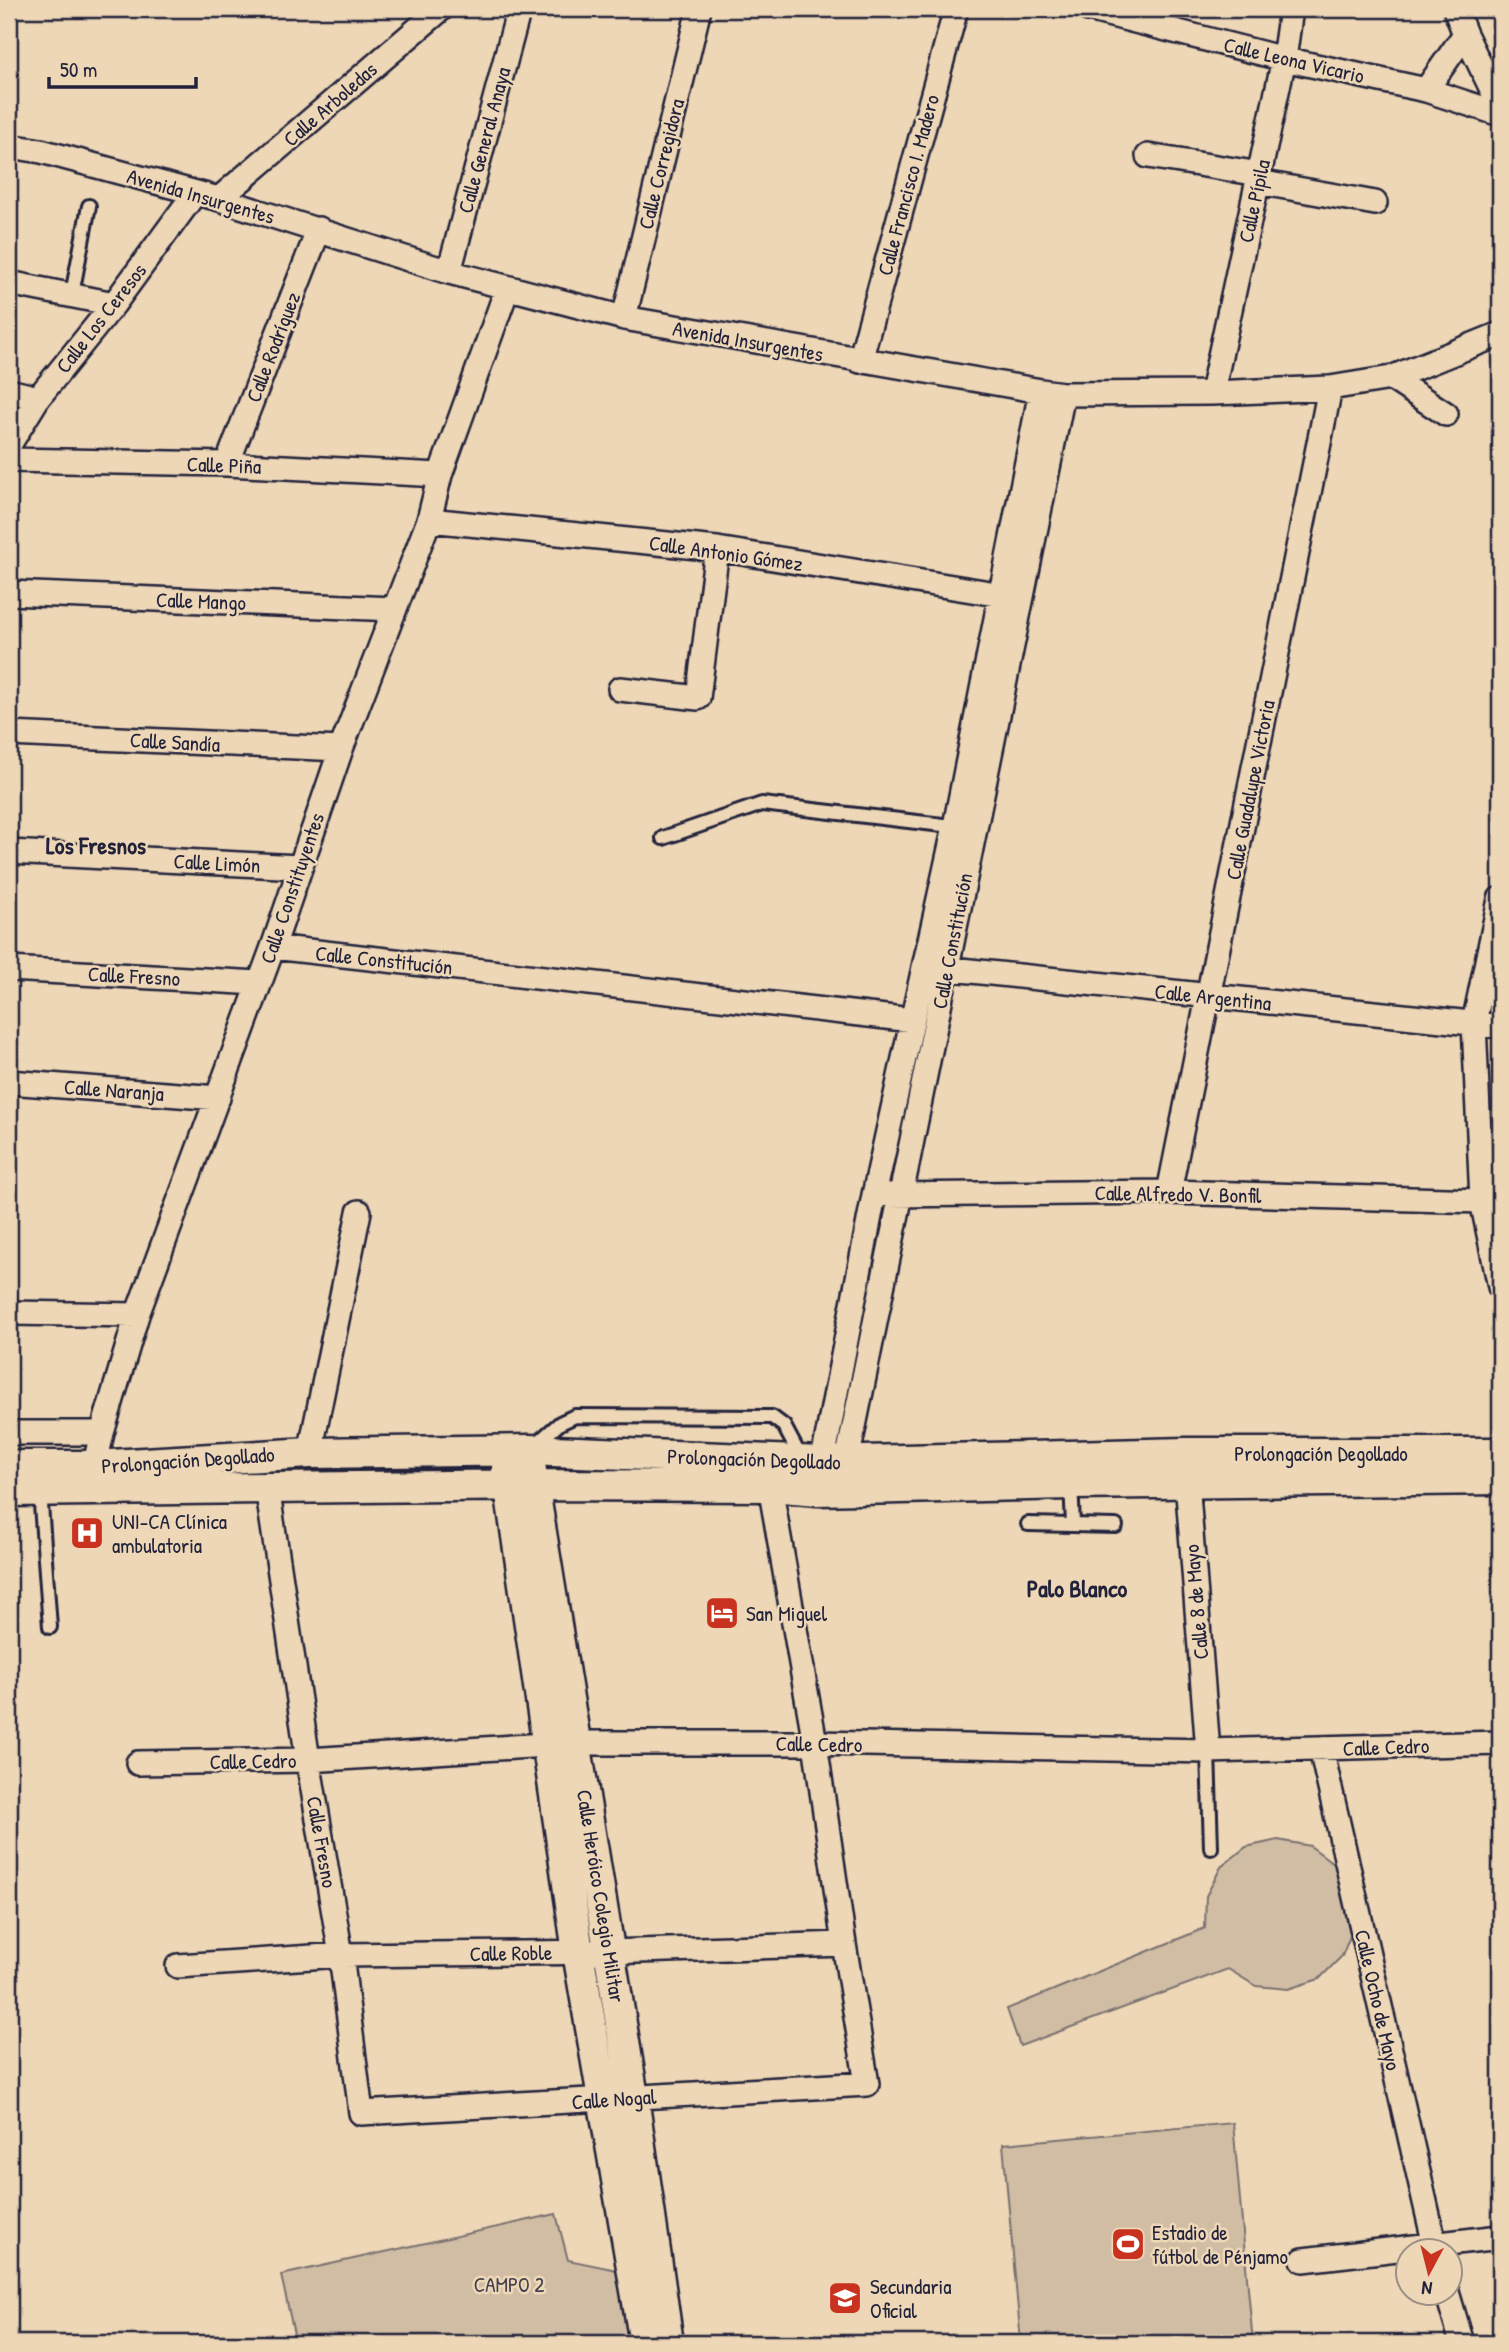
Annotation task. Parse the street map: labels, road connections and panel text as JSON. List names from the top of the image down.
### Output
{
  "streets": {
    "street": [
      "Calle Leona Vicario",
      "Calle Arboledas",
      "Calle General Anaya",
      "Calle Corregidora",
      "Calle Francisco I. Madero",
      "Avenida Insurgentes",
      "Calle Pípila",
      "Calle Los Ceresos",
      "Calle Rodríguez",
      "Calle Piña",
      "Calle Antonio Gómez",
      "Calle Mango",
      "Calle Sandía",
      "Calle Guadalupe Victoria",
      "Calle Limón",
      "Calle Constituyentes",
      "Calle Constitución",
      "Calle Fresno",
      "Calle Argentina",
      "Calle Naranja",
      "Calle Alfredo V. Bonfil",
      "Prolongación Degollado",
      "Calle 8 de Mayo",
      "Calle Cedro",
      "Calle Heróico Colegio Militar",
      "Calle Roble",
      "Calle Ocho de Mayo",
      "Calle Nogal"
    ]
  },
  "crossings": [
    ["Calle Leona Vicario", "Calle Pípila"],
    ["Calle Arboledas", "Avenida Insurgentes"],
    ["Calle General Anaya", "Avenida Insurgentes"],
    ["Calle Corregidora", "Avenida Insurgentes"],
    ["Calle Francisco I. Madero", "Avenida Insurgentes"],
    ["Avenida Insurgentes", "Calle Pípila"],
    ["Avenida Insurgentes", "Calle Los Ceresos"],
    ["Avenida Insurgentes", "Calle Rodríguez"],
    ["Avenida Insurgentes", "Calle Guadalupe Victoria"],
    ["Avenida Insurgentes", "Calle Constituyentes"],
    ["Avenida Insurgentes", "Calle Constitución"],
    ["Calle Rodríguez", "Calle Piña"],
    ["Calle Piña", "Calle Constituyentes"],
    ["Calle Antonio Gómez", "Calle Constituyentes"],
    ["Calle Antonio Gómez", "Calle Constitución"],
    ["Calle Mango", "Calle Constituyentes"],
    ["Calle Sandía", "Calle Constituyentes"],
    ["Calle Guadalupe Victoria", "Calle Argentina"],
    ["Calle Guadalupe Victoria", "Calle Alfredo V. Bonfil"],
    ["Calle Limón", "Calle Constituyentes"],
    ["Calle Constituyentes", "Calle Constitución"],
    ["Calle Constituyentes", "Calle Fresno"],
    ["Calle Constituyentes", "Calle Naranja"],
    ["Calle Constituyentes", "Prolongación Degollado"],
    ["Calle Constitución", "Calle Argentina"],
    ["Calle Constitución", "Calle Alfredo V. Bonfil"],
    ["Calle Constitución", "Prolongación Degollado"],
    ["Calle Fresno", "Prolongación Degollado"],
    ["Calle Fresno", "Calle Cedro"],
    ["Calle Fresno", "Calle Roble"],
    ["Calle Fresno", "Calle Nogal"],
    ["Prolongación Degollado", "Calle 8 de Mayo"],
    ["Prolongación Degollado", "Calle Heróico Colegio Militar"],
    ["Calle 8 de Mayo", "Calle Cedro"],
    ["Calle Cedro", "Calle Heróico Colegio Militar"],
    ["Calle Cedro", "Calle Ocho de Mayo"],
    ["Calle Heróico Colegio Militar", "Calle Roble"],
    ["Calle Heróico Colegio Militar", "Calle Nogal"],
    ["Calle Roble", "Calle Nogal"]
  ],
  "districts": ["Los Fresnos", "Palo Blanco"],
  "parks": ["CAMPO 2"],
  "places": {
    "hospital": ["UNI-CA Clínica ambulatoria"],
    "hotel": ["San Miguel"],
    "sports": ["Estadio de fútbol de Pénjamo"],
    "school or university": ["Secundaria Oficial"]
  },
  "scale_bar": "50 m",
  "north": "bottom"
}
